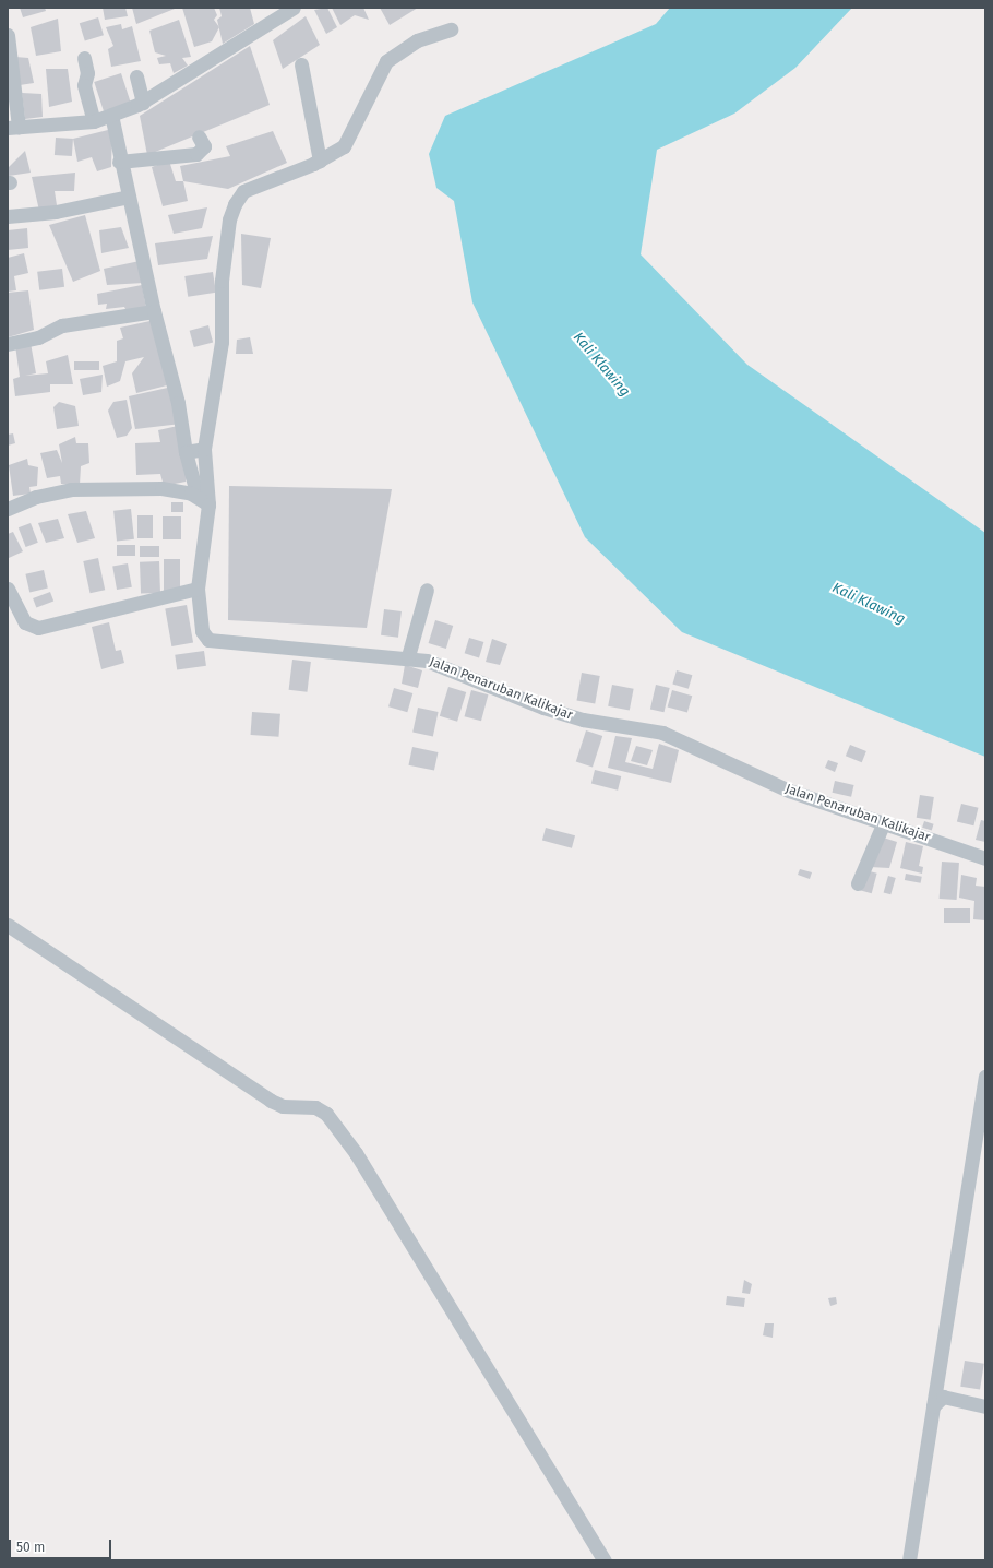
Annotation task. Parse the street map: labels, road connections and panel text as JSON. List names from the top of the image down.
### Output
{
  "streets": {
    "street": ["Jalan Penaruban Kalikajar"]
  },
  "water": ["Kali Klawing"],
  "scale_bar": "50 m"
}
